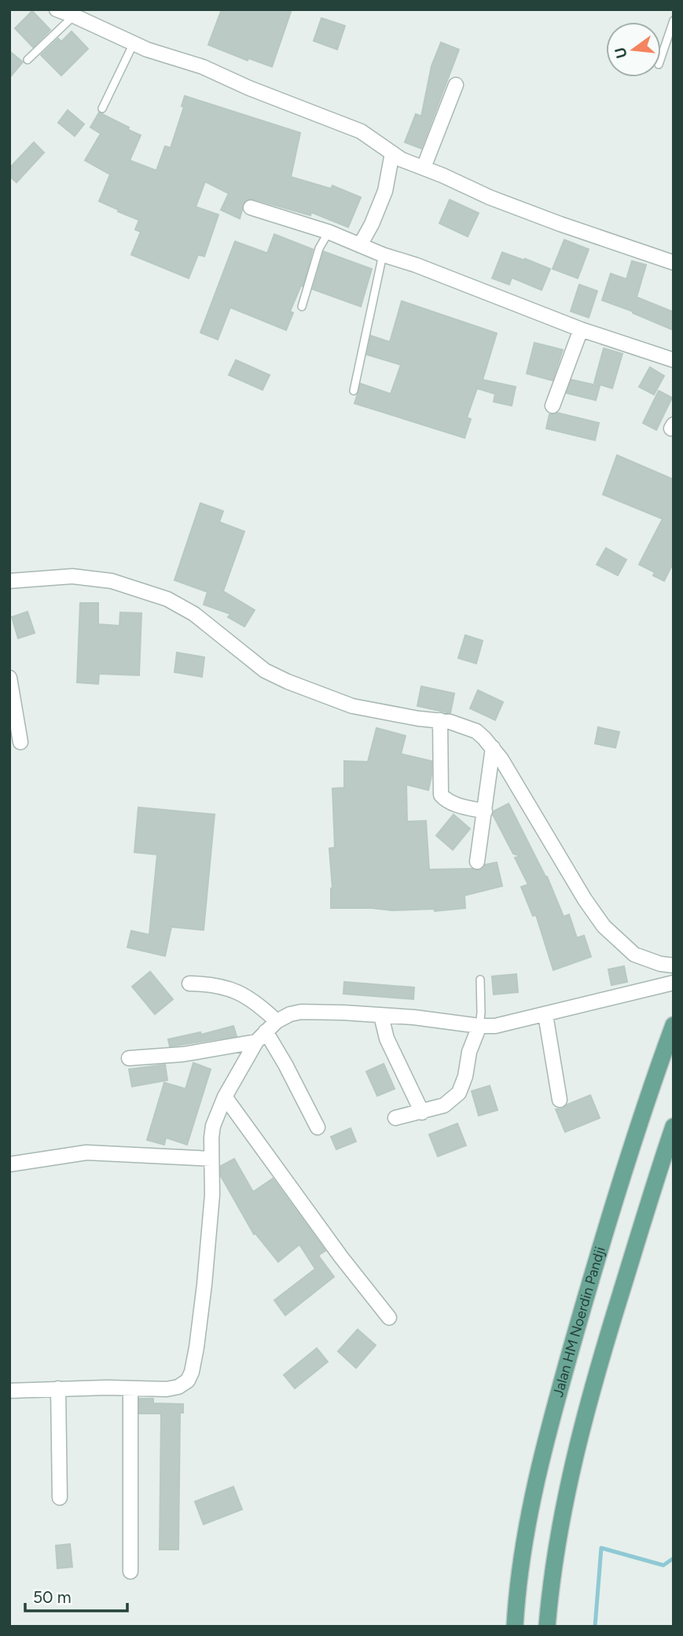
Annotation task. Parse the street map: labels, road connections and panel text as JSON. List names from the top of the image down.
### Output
{
  "streets": {
    "main road": ["Jalan HM Noerdin Pandji"]
  },
  "scale_bar": "50 m",
  "north": "left"
}
